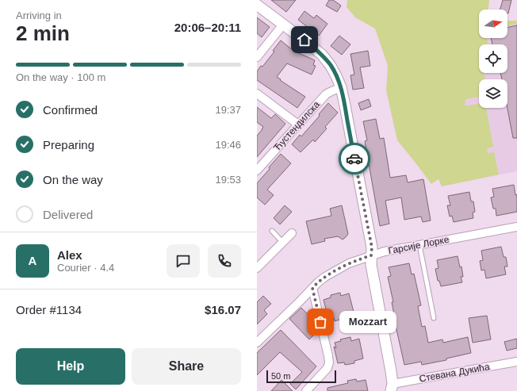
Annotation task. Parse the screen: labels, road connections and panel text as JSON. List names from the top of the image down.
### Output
{
  "streets": {
    "street": ["Ћустендилска", "Гарсије Лорке", "Стевана Дукића"]
  },
  "places": ["Mozzart"],
  "scale_bar": "50 m",
  "north": "right",
  "page": {
    "heading": ["2 min", "Arriving in", "20:06–20:11"],
    "panel": [
      "Alex",
      "Courier · 4.4",
      "Order #1134",
      "$16.07"
    ],
    "bar": "On the way · 100 m",
    "list": [
      ["Confirmed", "19:37"],
      ["Preparing", "19:46"],
      ["On the way", "19:53"],
      "Delivered"
    ],
    "round": "A",
    "bubble": "Mozzart",
    "buttons": ["Help", "Share"],
    "scale": "50 m"
  }
}
